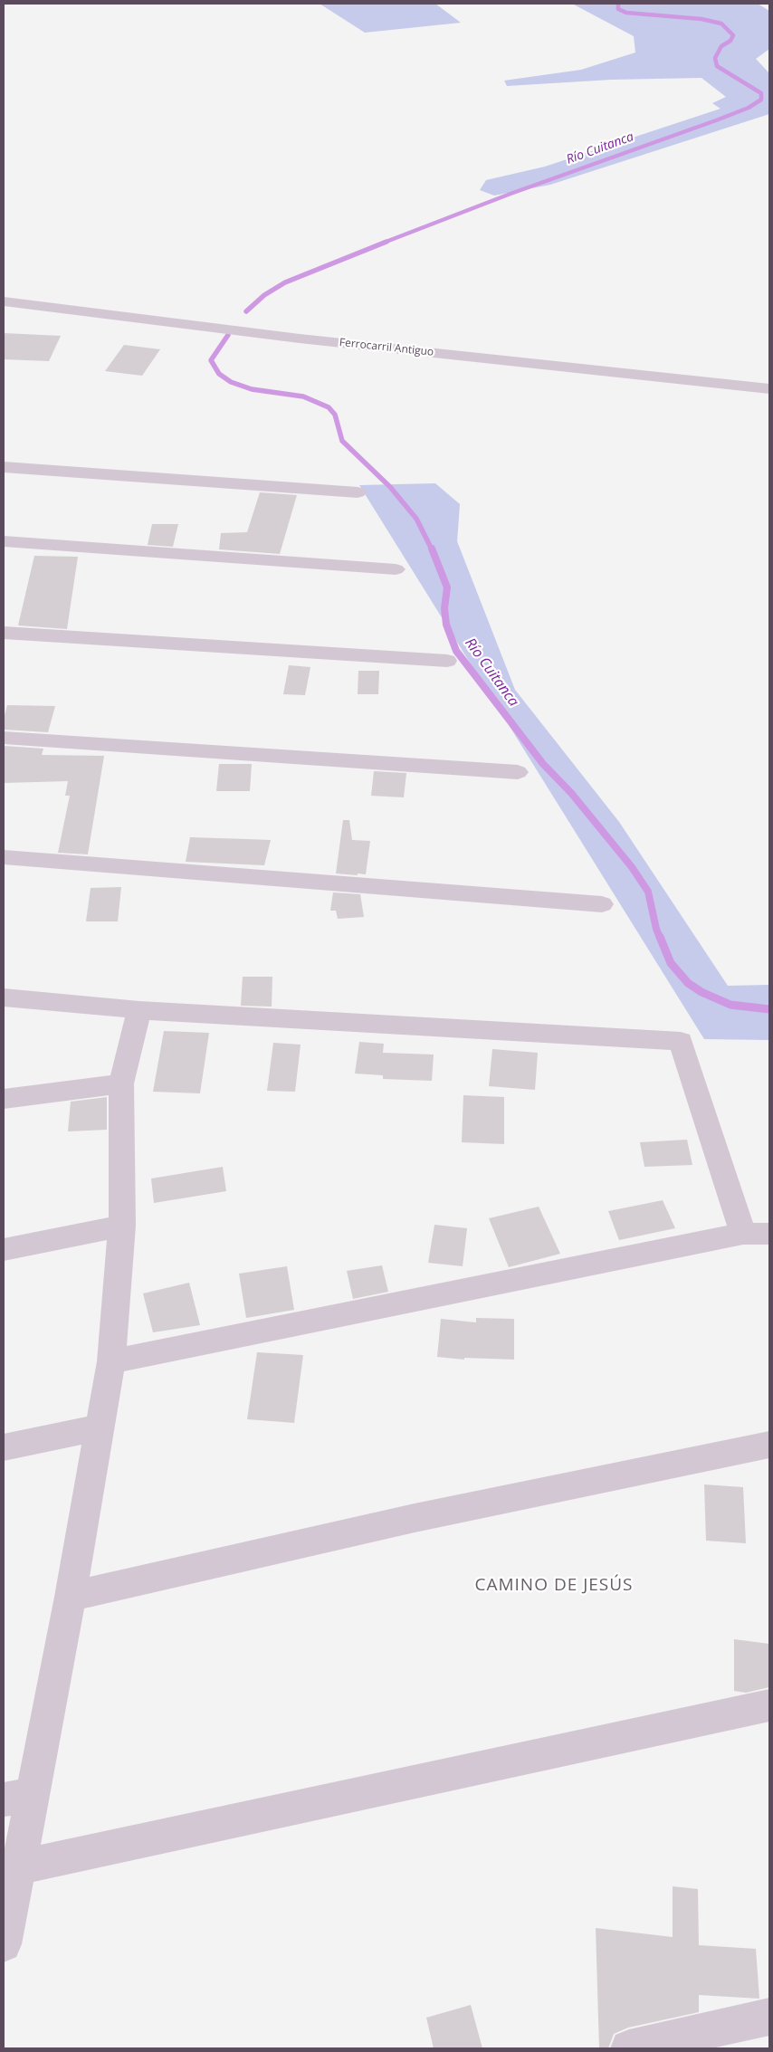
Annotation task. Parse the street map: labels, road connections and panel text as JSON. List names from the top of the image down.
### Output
{
  "streets": {
    "street": ["Ferrocarril Antiguo"]
  },
  "districts": ["CAMINO DE JESÚS"],
  "water": ["Río Cuitanca"]
}
